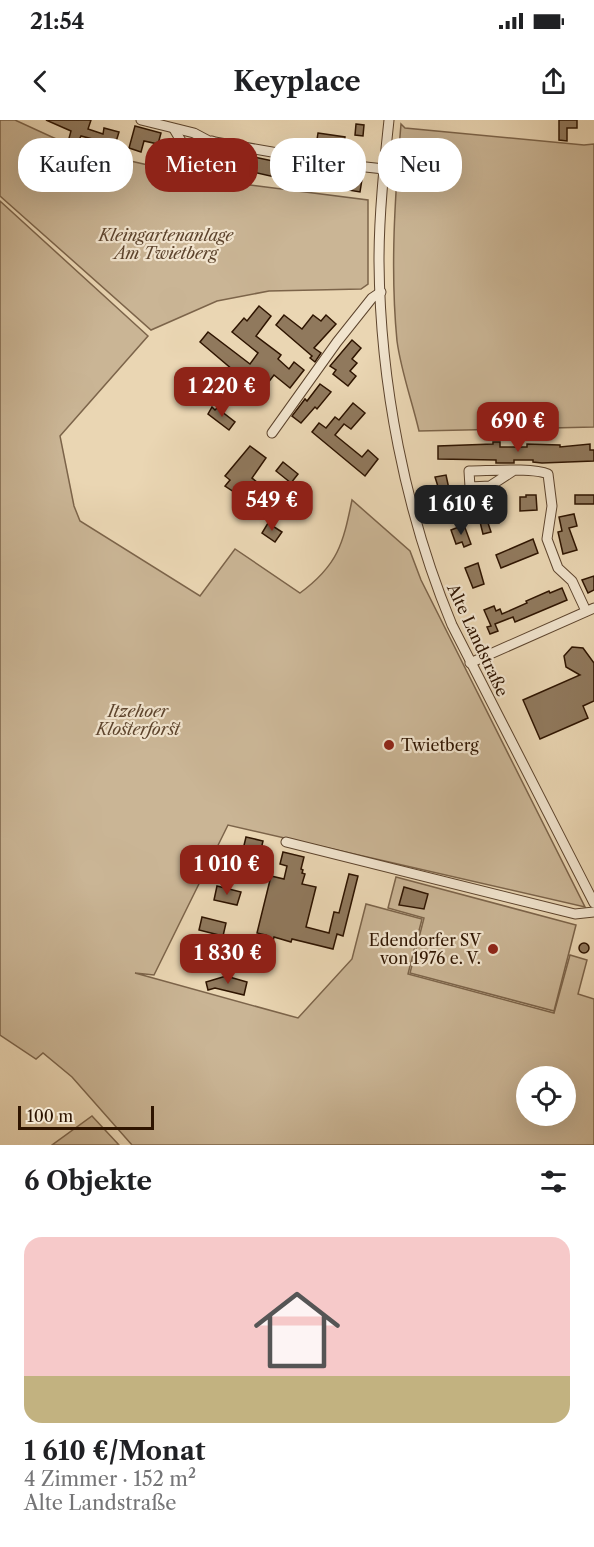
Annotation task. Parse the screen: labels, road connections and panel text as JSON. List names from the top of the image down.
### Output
{
  "streets": {
    "street": ["Alte Landstraße"]
  },
  "parks": ["Kleingartenanlage Am Twietberg", "Itzehoer Klosterforst"],
  "places": ["Twietberg", "Edendorfer SV von 1976 e. V."],
  "scale_bar": "100 m",
  "page": {
    "status": "21:54",
    "header": "Keyplace",
    "chip": [
      "Kaufen",
      "Mieten",
      "Filter",
      "Neu"
    ],
    "price": [
      "1 220 €",
      "690 €",
      "549 €",
      "1 610 €",
      "1 010 €",
      "1 830 €"
    ],
    "scale": "100 m",
    "heading": "6 Objekte",
    "list": [
      {
        "name": "1 610 €/Monat",
        "note": "4 Zimmer · 152 m² · Alte Landstraße"
      }
    ]
  }
}
